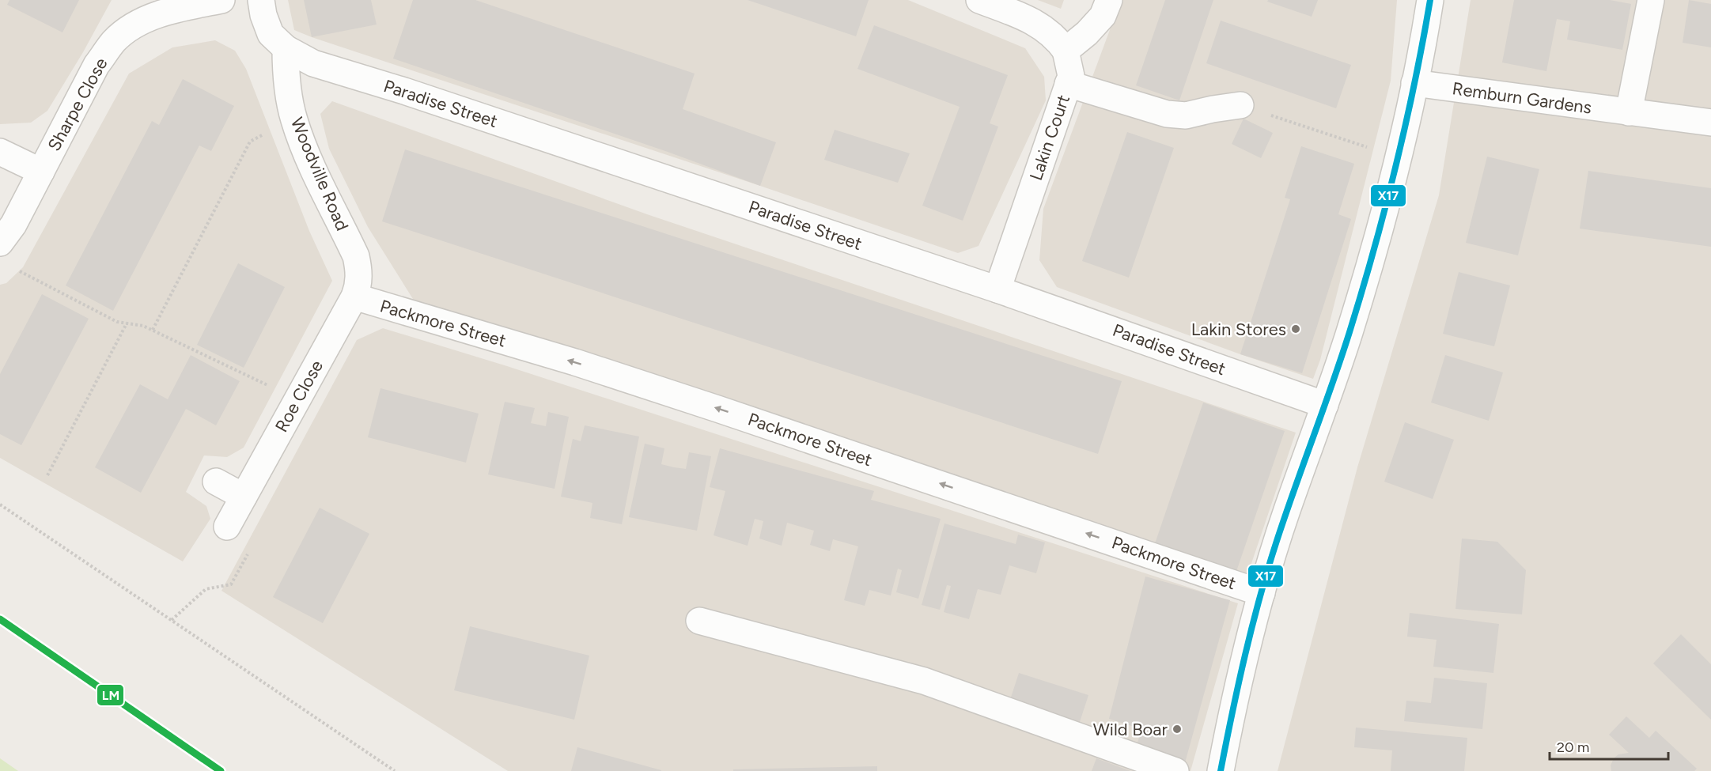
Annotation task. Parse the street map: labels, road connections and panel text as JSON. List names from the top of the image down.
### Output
{
  "streets": {
    "street": [
      "Remburn Gardens",
      "Paradise Street",
      "Sharpe Close",
      "Lakin Court",
      "Woodville Road",
      "Packmore Street",
      "Roe Close"
    ]
  },
  "crossings": [
    ["Paradise Street", "Lakin Court"],
    ["Paradise Street", "Woodville Road"],
    ["Woodville Road", "Packmore Street"],
    ["Woodville Road", "Roe Close"],
    ["Packmore Street", "Roe Close"]
  ],
  "places": ["Lakin Stores", "Wild Boar"],
  "lines": ["transit line X17", "transit line LM"],
  "scale_bar": "20 m"
}
